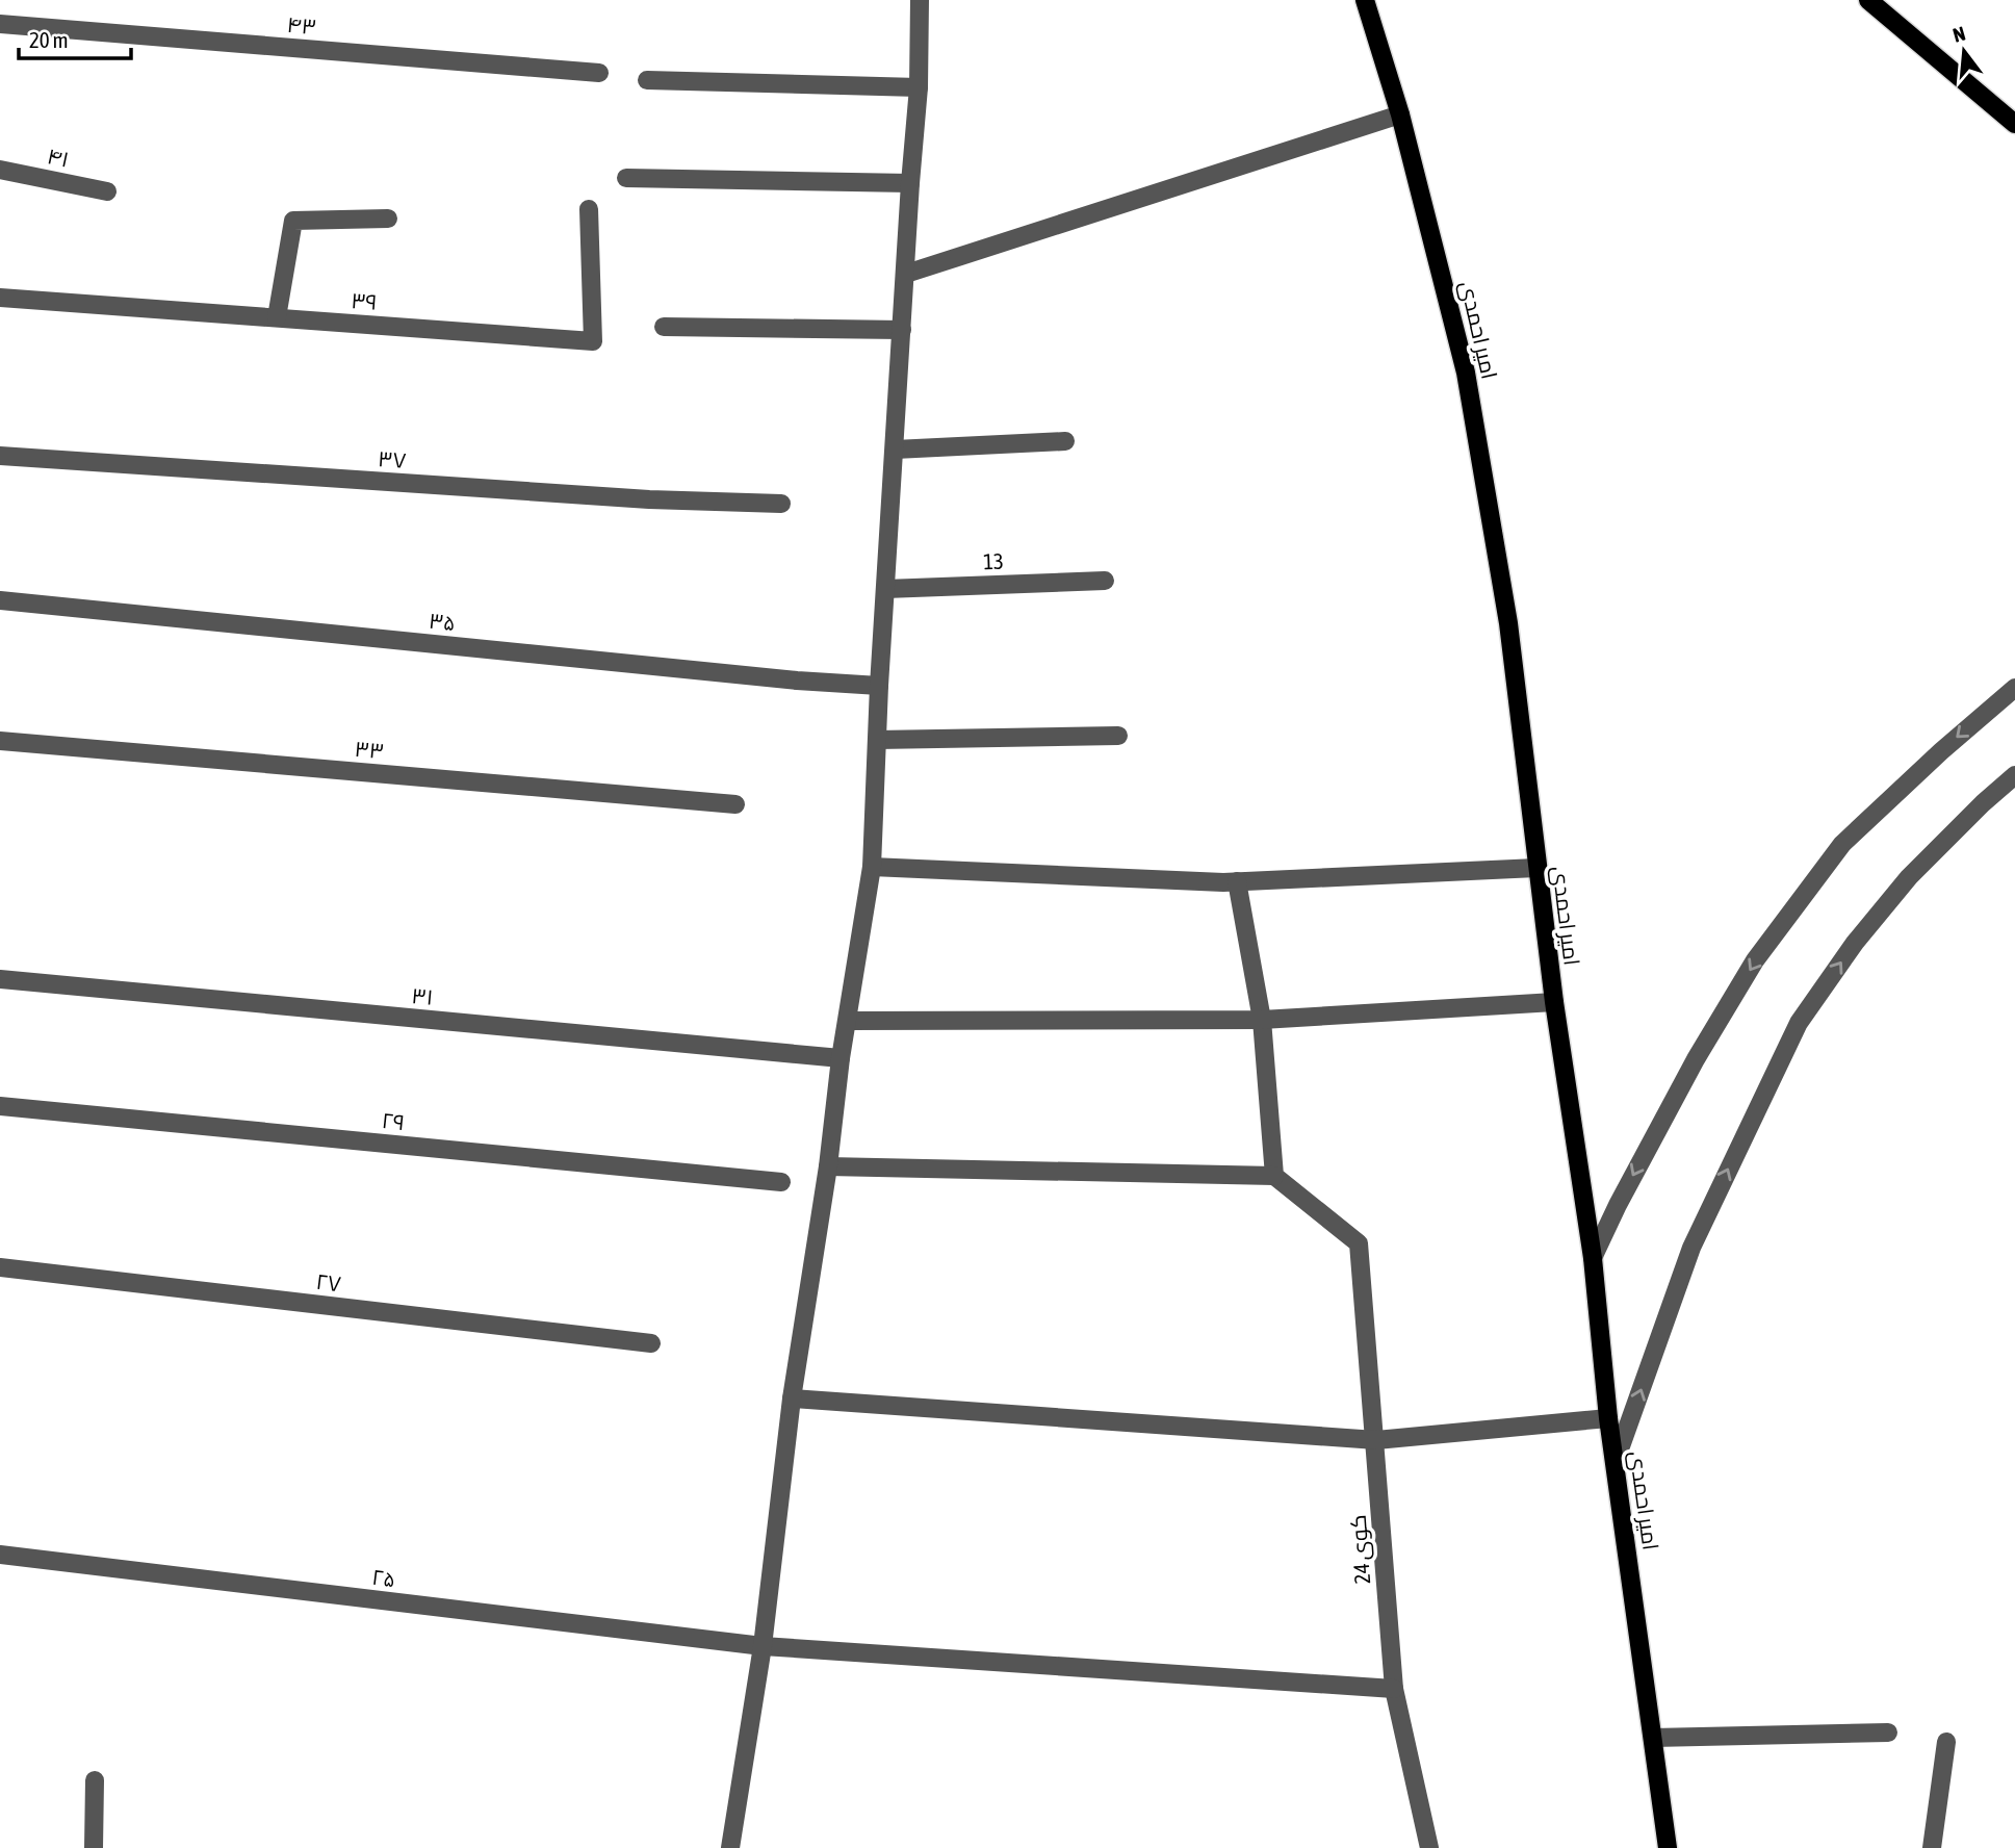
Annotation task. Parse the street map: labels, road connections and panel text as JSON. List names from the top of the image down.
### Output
{
  "streets": {
    "main road": ["امیر احمدی"],
    "street": [
      "۴۳",
      "۴۱",
      "۳۹",
      "۳۷",
      "13",
      "۳۵",
      "۳۳",
      "۳۱",
      "۲۹",
      "۲۷",
      "کوی 24",
      "۲۵"
    ]
  },
  "crossings": [
    ["کوی 24", "۲۵"]
  ],
  "scale_bar": "20 m",
  "north": "top"
}
